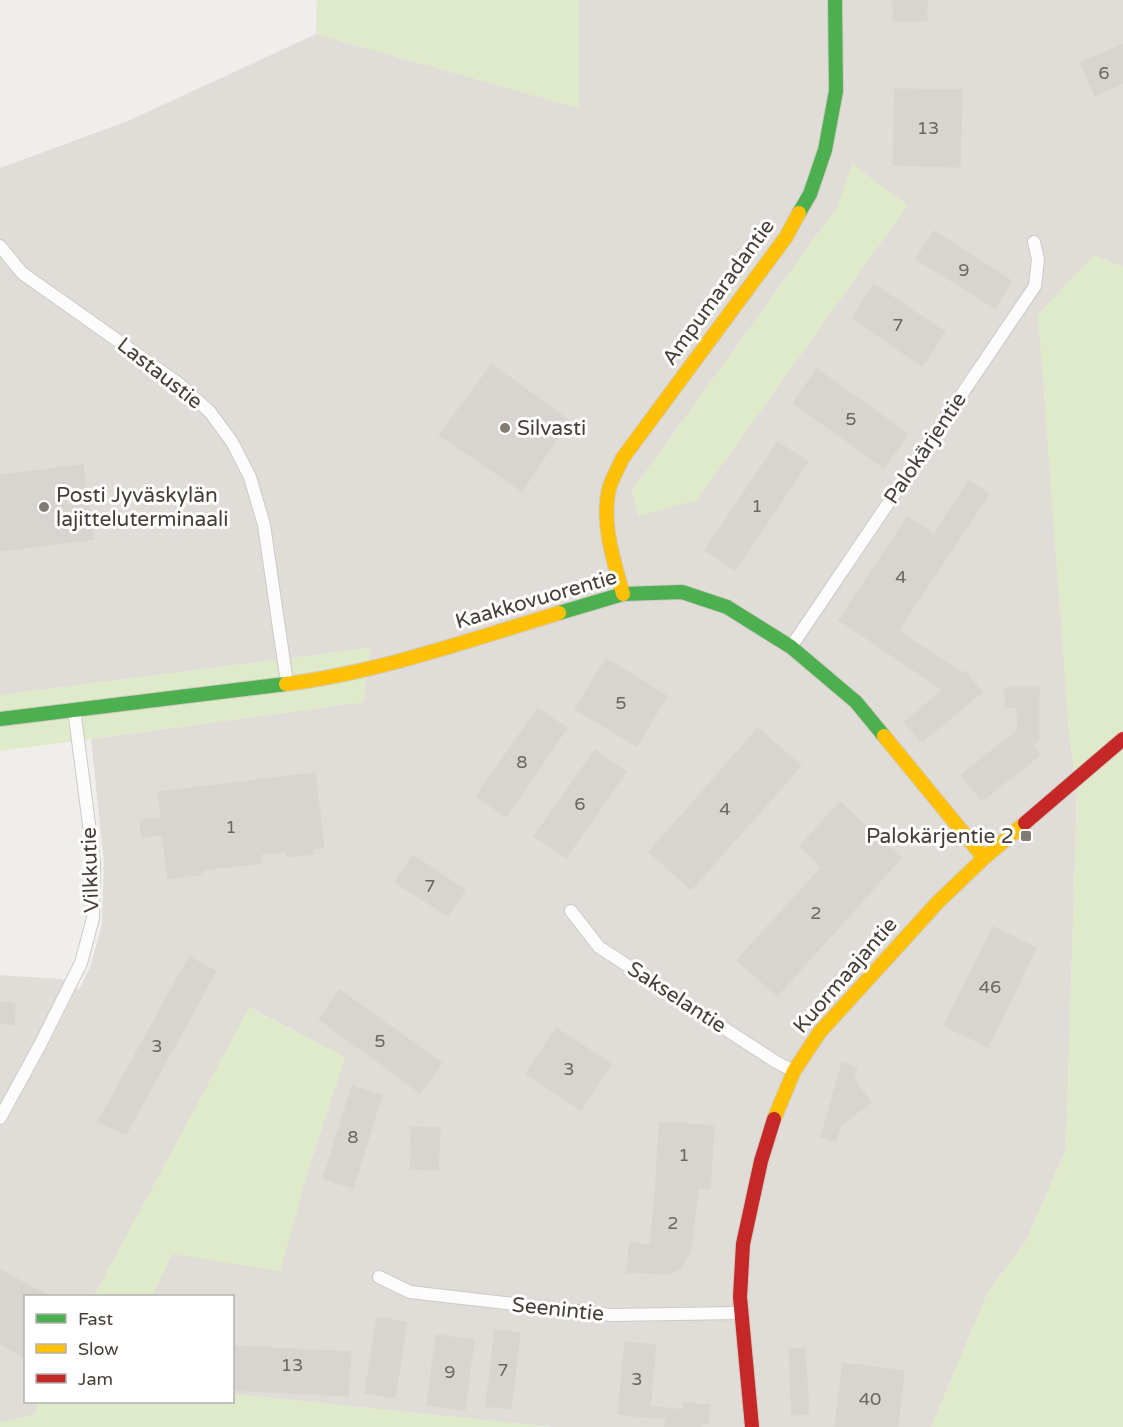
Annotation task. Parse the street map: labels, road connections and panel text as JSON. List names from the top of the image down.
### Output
{
  "streets": {
    "street": [
      "Ampumaradantie",
      "Lastaustie",
      "Palokärjentie",
      "Kaakkovuorentie",
      "Vilkkutie",
      "Kuormaajantie",
      "Sakselantie",
      "Seenintie"
    ]
  },
  "crossings": [
    ["Ampumaradantie", "Kaakkovuorentie"],
    ["Lastaustie", "Kaakkovuorentie"],
    ["Palokärjentie", "Kaakkovuorentie"],
    ["Kaakkovuorentie", "Vilkkutie"],
    ["Kaakkovuorentie", "Kuormaajantie"],
    ["Kuormaajantie", "Sakselantie"],
    ["Kuormaajantie", "Seenintie"]
  ],
  "places": {
    "other": ["Silvasti", "Posti Jyväskylän lajitteluterminaali"],
    "transit": ["Palokärjentie 2"]
  },
  "house_numbers": [
    "6",
    "13",
    "9",
    "7",
    "5",
    "1",
    "4",
    "5",
    "8",
    "6",
    "4",
    "1",
    "7",
    "2",
    "46",
    "5",
    "3",
    "3",
    "8",
    "1",
    "2",
    "13",
    "7",
    "9",
    "3",
    "40"
  ],
  "legend": ["Fast", "Slow", "Jam"]
}
